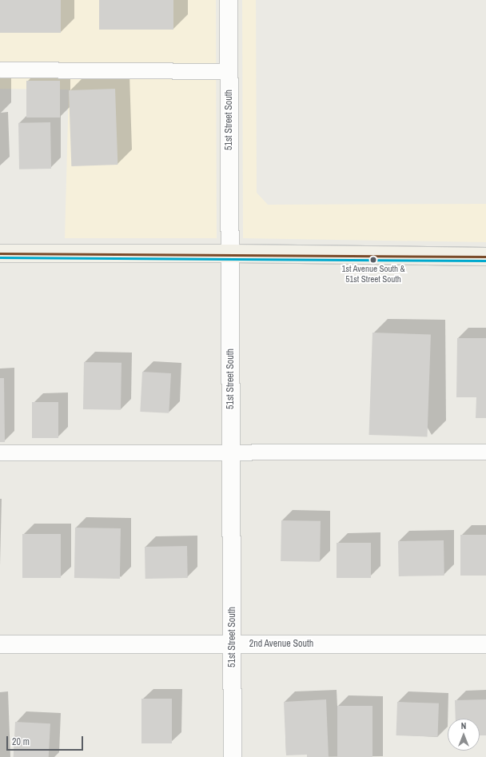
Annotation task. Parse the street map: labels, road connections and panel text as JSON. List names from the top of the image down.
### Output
{
  "streets": {
    "street": ["51st Street South", "2nd Avenue South"]
  },
  "crossings": [
    ["51st Street South", "2nd Avenue South"]
  ],
  "places": ["1st Avenue South & 51st Street South"],
  "scale_bar": "20 m",
  "north": "top"
}
